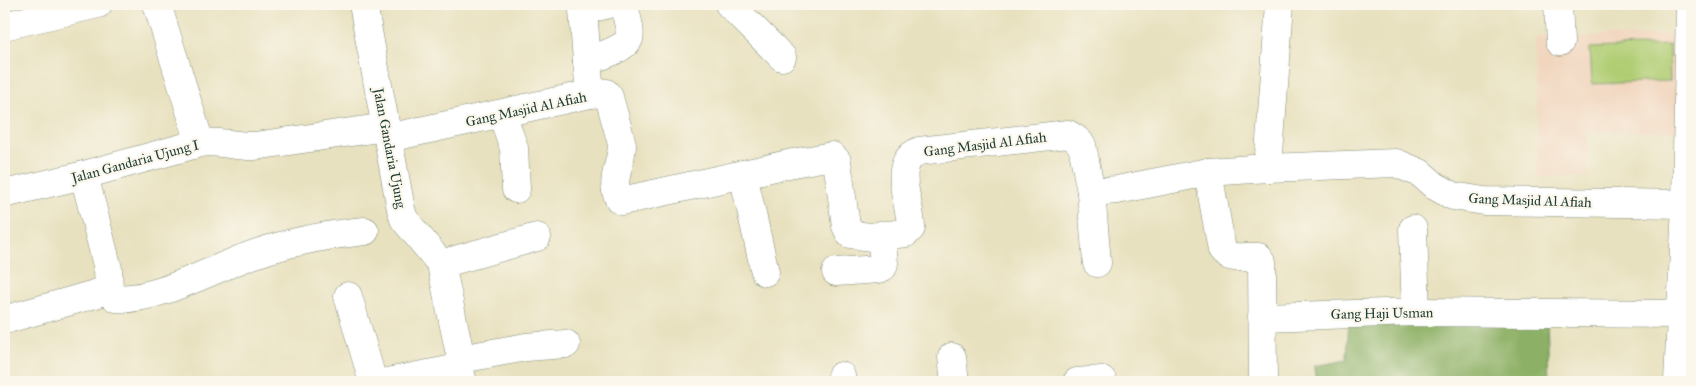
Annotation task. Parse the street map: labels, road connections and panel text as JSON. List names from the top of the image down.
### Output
{
  "streets": {
    "street": [
      "Gang Masjid Al Afiah",
      "Jalan Gandaria Ujung",
      "Jalan Gandaria Ujung I",
      "Gang Haji Usman"
    ]
  },
  "crossings": [
    ["Gang Masjid Al Afiah", "Jalan Gandaria Ujung"],
    ["Gang Masjid Al Afiah", "Jalan Gandaria Ujung I"],
    ["Jalan Gandaria Ujung", "Jalan Gandaria Ujung I"]
  ]
}
